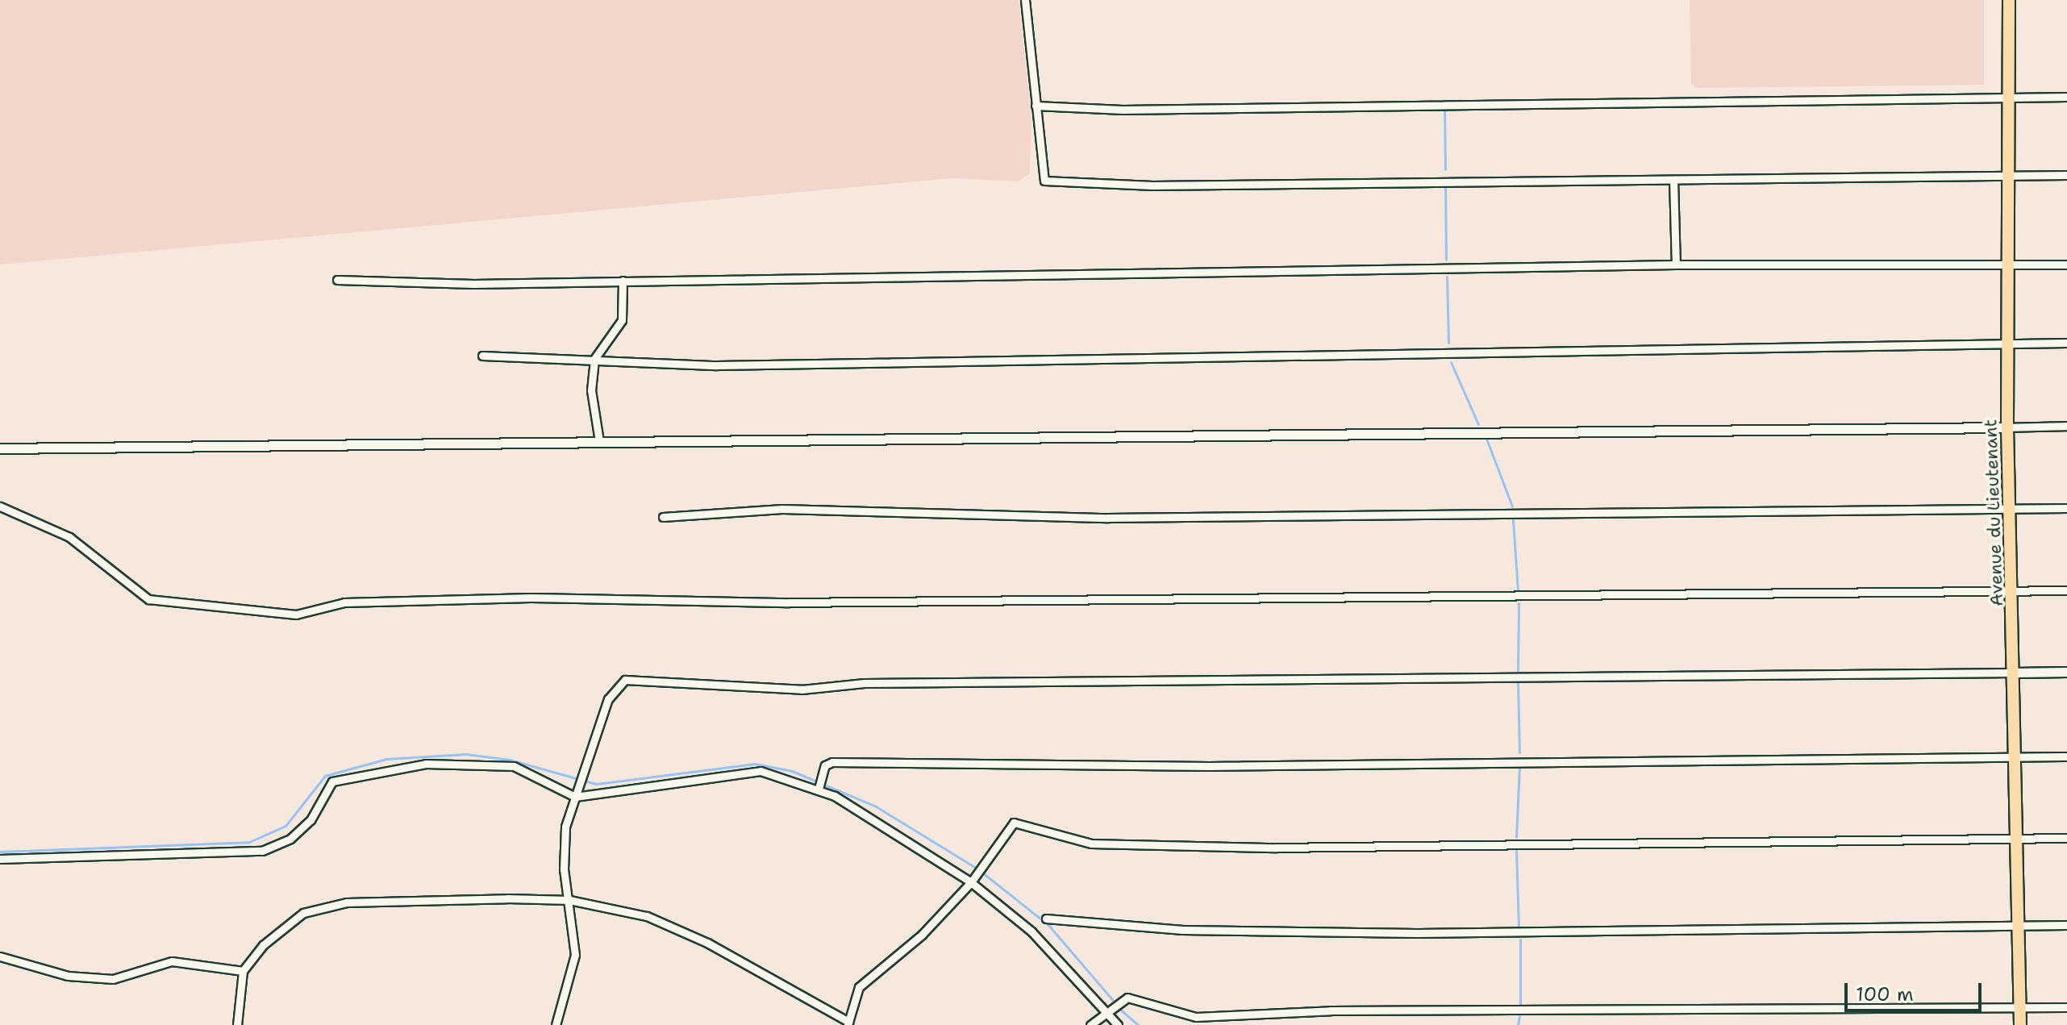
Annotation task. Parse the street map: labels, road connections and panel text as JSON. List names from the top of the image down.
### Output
{
  "streets": {
    "main road": ["Avenue du Lieutenant"]
  },
  "scale_bar": "100 m"
}
